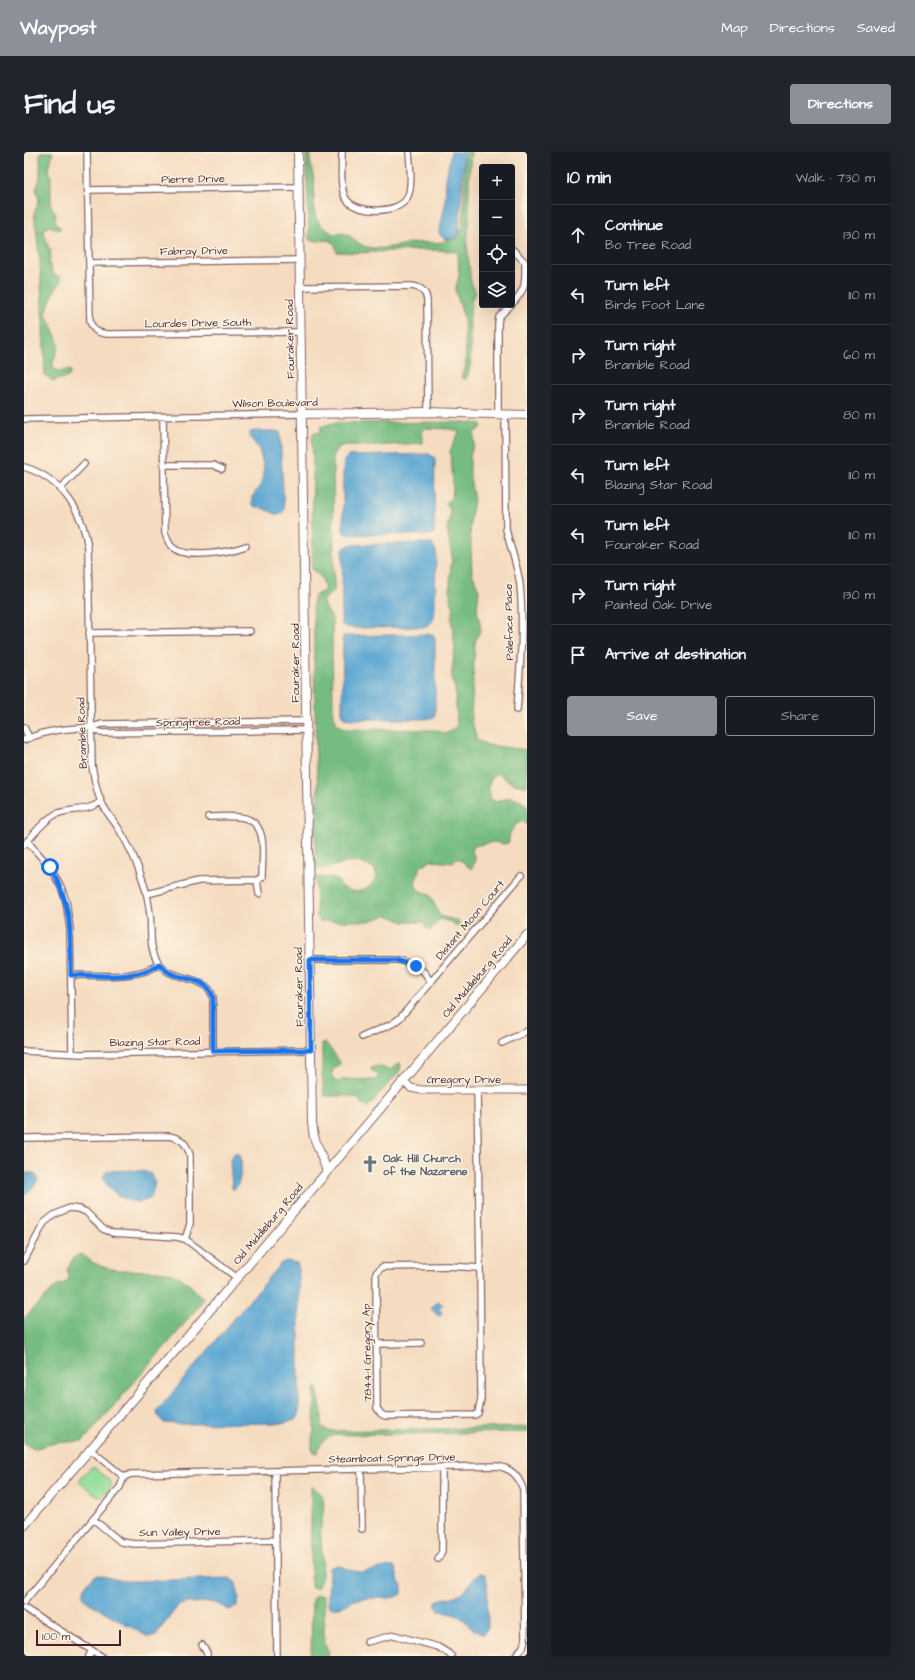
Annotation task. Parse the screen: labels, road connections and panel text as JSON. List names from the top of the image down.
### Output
{
  "streets": {
    "main road": ["Fouraker Road", "Wilson Boulevard", "Old Middleburg Road"],
    "street": [
      "Pierre Drive",
      "Fabray Drive",
      "Lourdes Drive South",
      "Paleface Place",
      "Springtree Road",
      "Bramble Road",
      "Distant Moon Court",
      "Blazing Star Road",
      "Gregory Drive",
      "7844-1 Gregory Ap",
      "Steamboat Springs Drive",
      "Sun Valley Drive"
    ]
  },
  "crossings": [
    ["Pierre Drive", "Fouraker Road"],
    ["Fabray Drive", "Lourdes Drive South"],
    ["Fabray Drive", "Fouraker Road"],
    ["Lourdes Drive South", "Fouraker Road"],
    ["Fouraker Road", "Wilson Boulevard"],
    ["Fouraker Road", "Springtree Road"],
    ["Fouraker Road", "Old Middleburg Road"],
    ["Fouraker Road", "Blazing Star Road"],
    ["Wilson Boulevard", "Paleface Place"],
    ["Springtree Road", "Bramble Road"],
    ["Old Middleburg Road", "Gregory Drive"],
    ["Gregory Drive", "7844-1 Gregory Ap"]
  ],
  "places": {
    "church": ["Oak Hill Church of the Nazarene"]
  },
  "scale_bar": "100 m",
  "page": {
    "header": "Waypost",
    "nav": ["Map", "Directions", "Saved"],
    "buttons": [
      "Directions",
      ["Save", "Share"]
    ],
    "title": "Find us",
    "heading": ["10 min", "Walk · 730 m"],
    "map_buttons": ["+", "−"],
    "list": [
      ["Continue", "Bo Tree Road", "130 m"],
      ["Turn left", "Birds Foot Lane", "110 m"],
      ["Turn right", "Bramble Road", "60 m"],
      ["Turn right", "Bramble Road", "80 m"],
      ["Turn left", "Blazing Star Road", "110 m"],
      ["Turn left", "Fouraker Road", "110 m"],
      ["Turn right", "Painted Oak Drive", "130 m"],
      "Arrive at destination"
    ],
    "scale": "100 m"
  }
}
